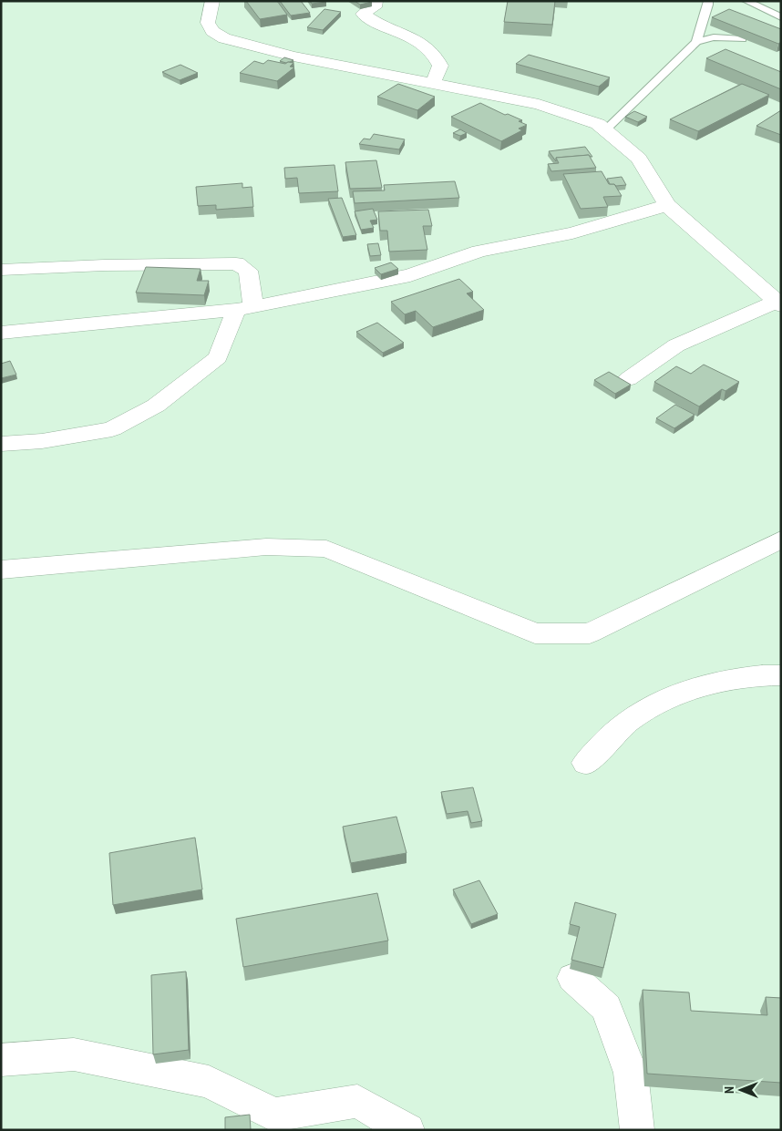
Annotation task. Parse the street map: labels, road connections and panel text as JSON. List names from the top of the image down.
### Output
{
  "north": "left"
}
